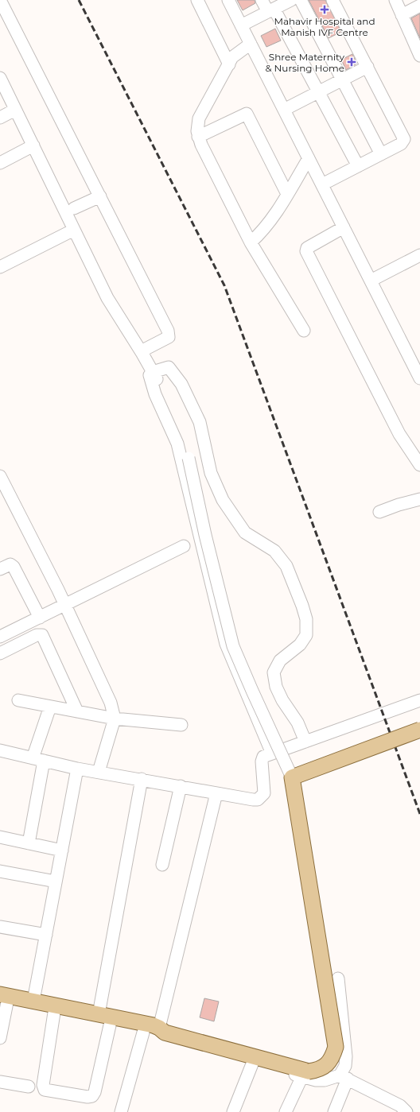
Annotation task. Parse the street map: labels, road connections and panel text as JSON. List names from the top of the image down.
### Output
{
  "places": {
    "health": ["Mahavir Hospital and Manish IVF Centre", "Shree Maternity & Nursing Home"]
  }
}
